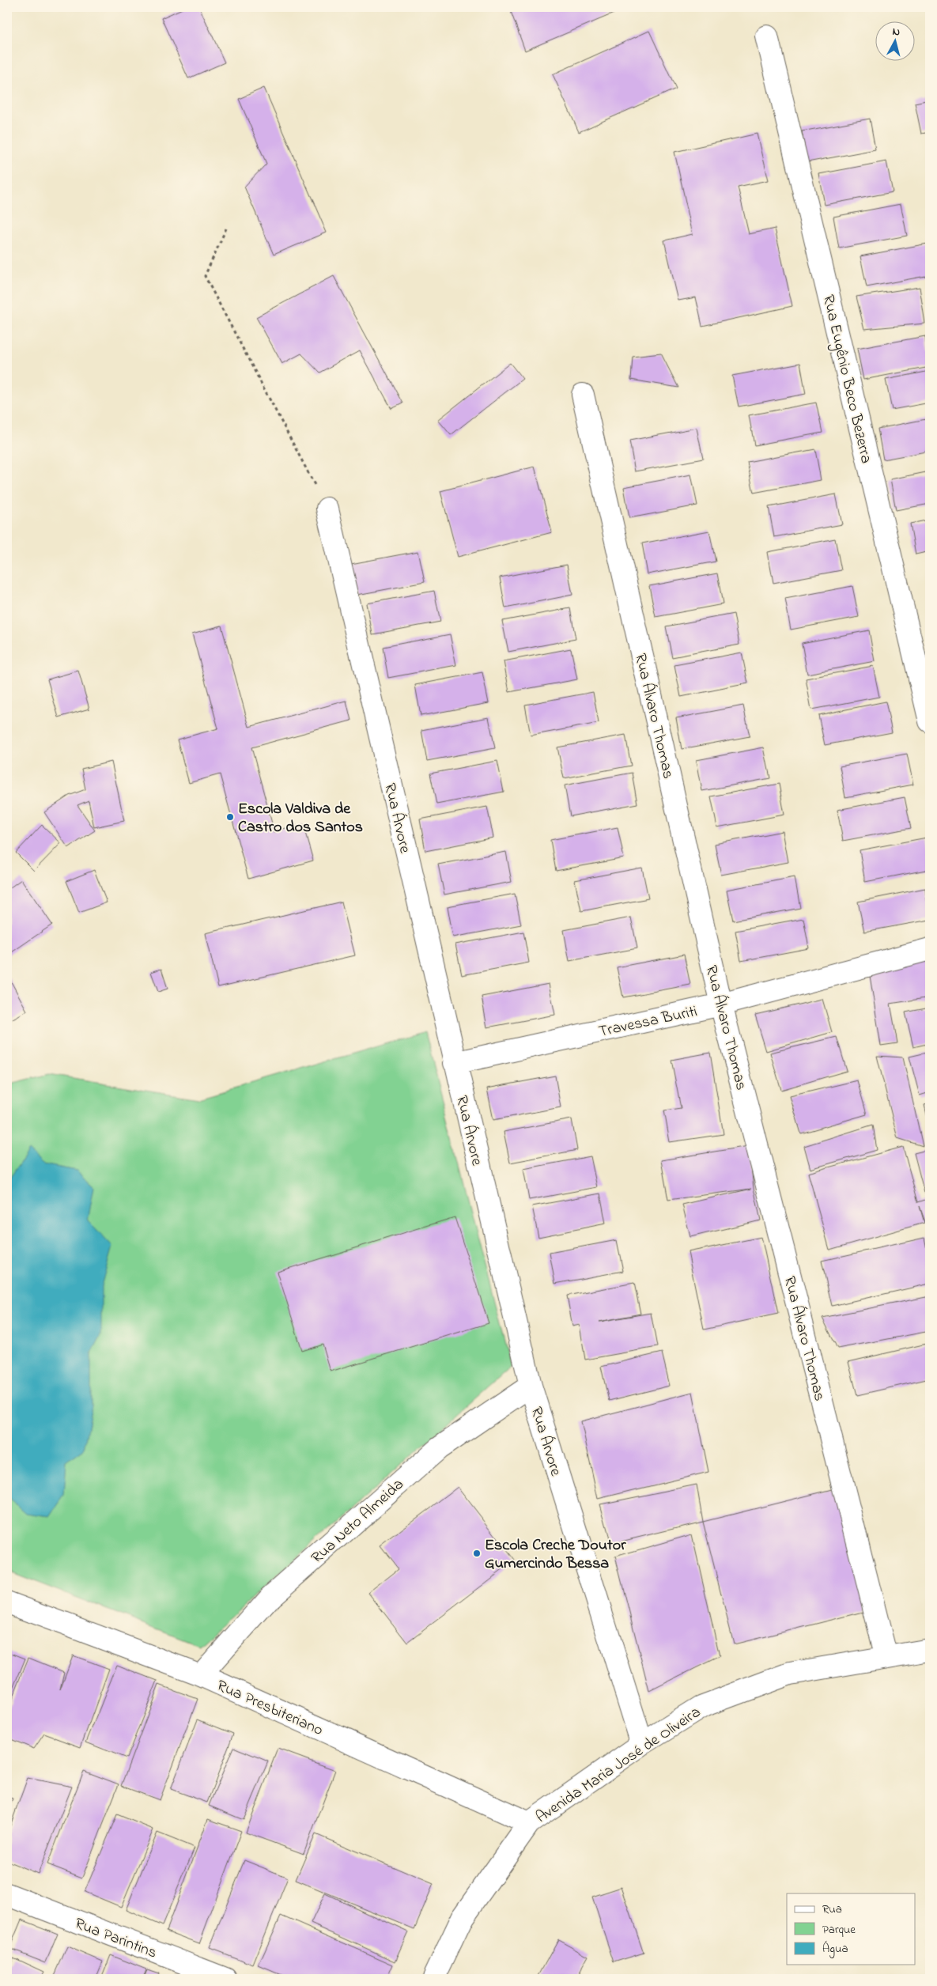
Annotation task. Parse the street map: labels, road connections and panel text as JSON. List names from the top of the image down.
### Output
{
  "streets": {
    "street": [
      "Rua Eugênio Beco Bezerra",
      "Rua Álvaro Thomas",
      "Rua Árvore",
      "Travessa Buriti",
      "Rua Neto Almeida",
      "Rua Presbiteriano",
      "Avenida Maria José de Oliveira",
      "Rua Parintins"
    ]
  },
  "crossings": [
    ["Rua Álvaro Thomas", "Travessa Buriti"],
    ["Rua Álvaro Thomas", "Avenida Maria José de Oliveira"],
    ["Rua Árvore", "Travessa Buriti"],
    ["Rua Árvore", "Rua Neto Almeida"],
    ["Rua Árvore", "Avenida Maria José de Oliveira"],
    ["Rua Neto Almeida", "Rua Presbiteriano"],
    ["Rua Presbiteriano", "Avenida Maria José de Oliveira"]
  ],
  "places": ["Escola Valdiva de Castro dos Santos", "Escola Creche Doutor Gumercindo Bessa"],
  "legend": ["Rua", "Parque", "Água"],
  "north": "top"
}
